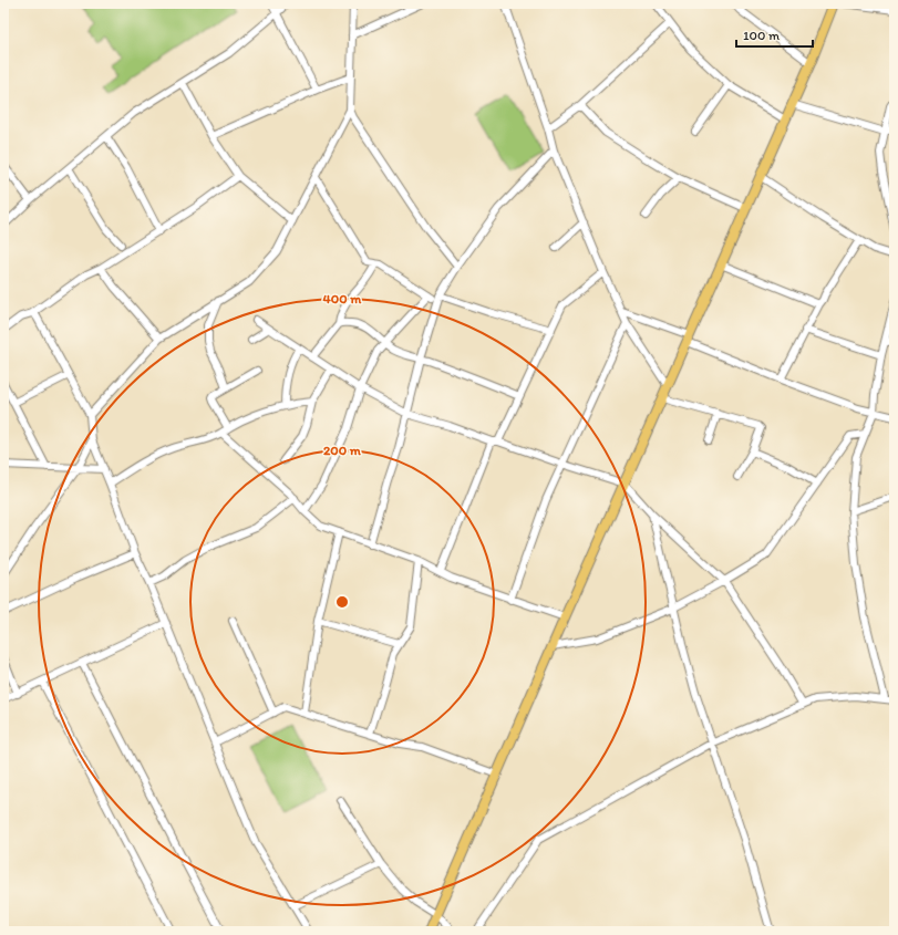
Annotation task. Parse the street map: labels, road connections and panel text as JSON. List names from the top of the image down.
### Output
{
  "scale_bar": "100 m",
  "rings": ["400 m", "200 m"]
}
